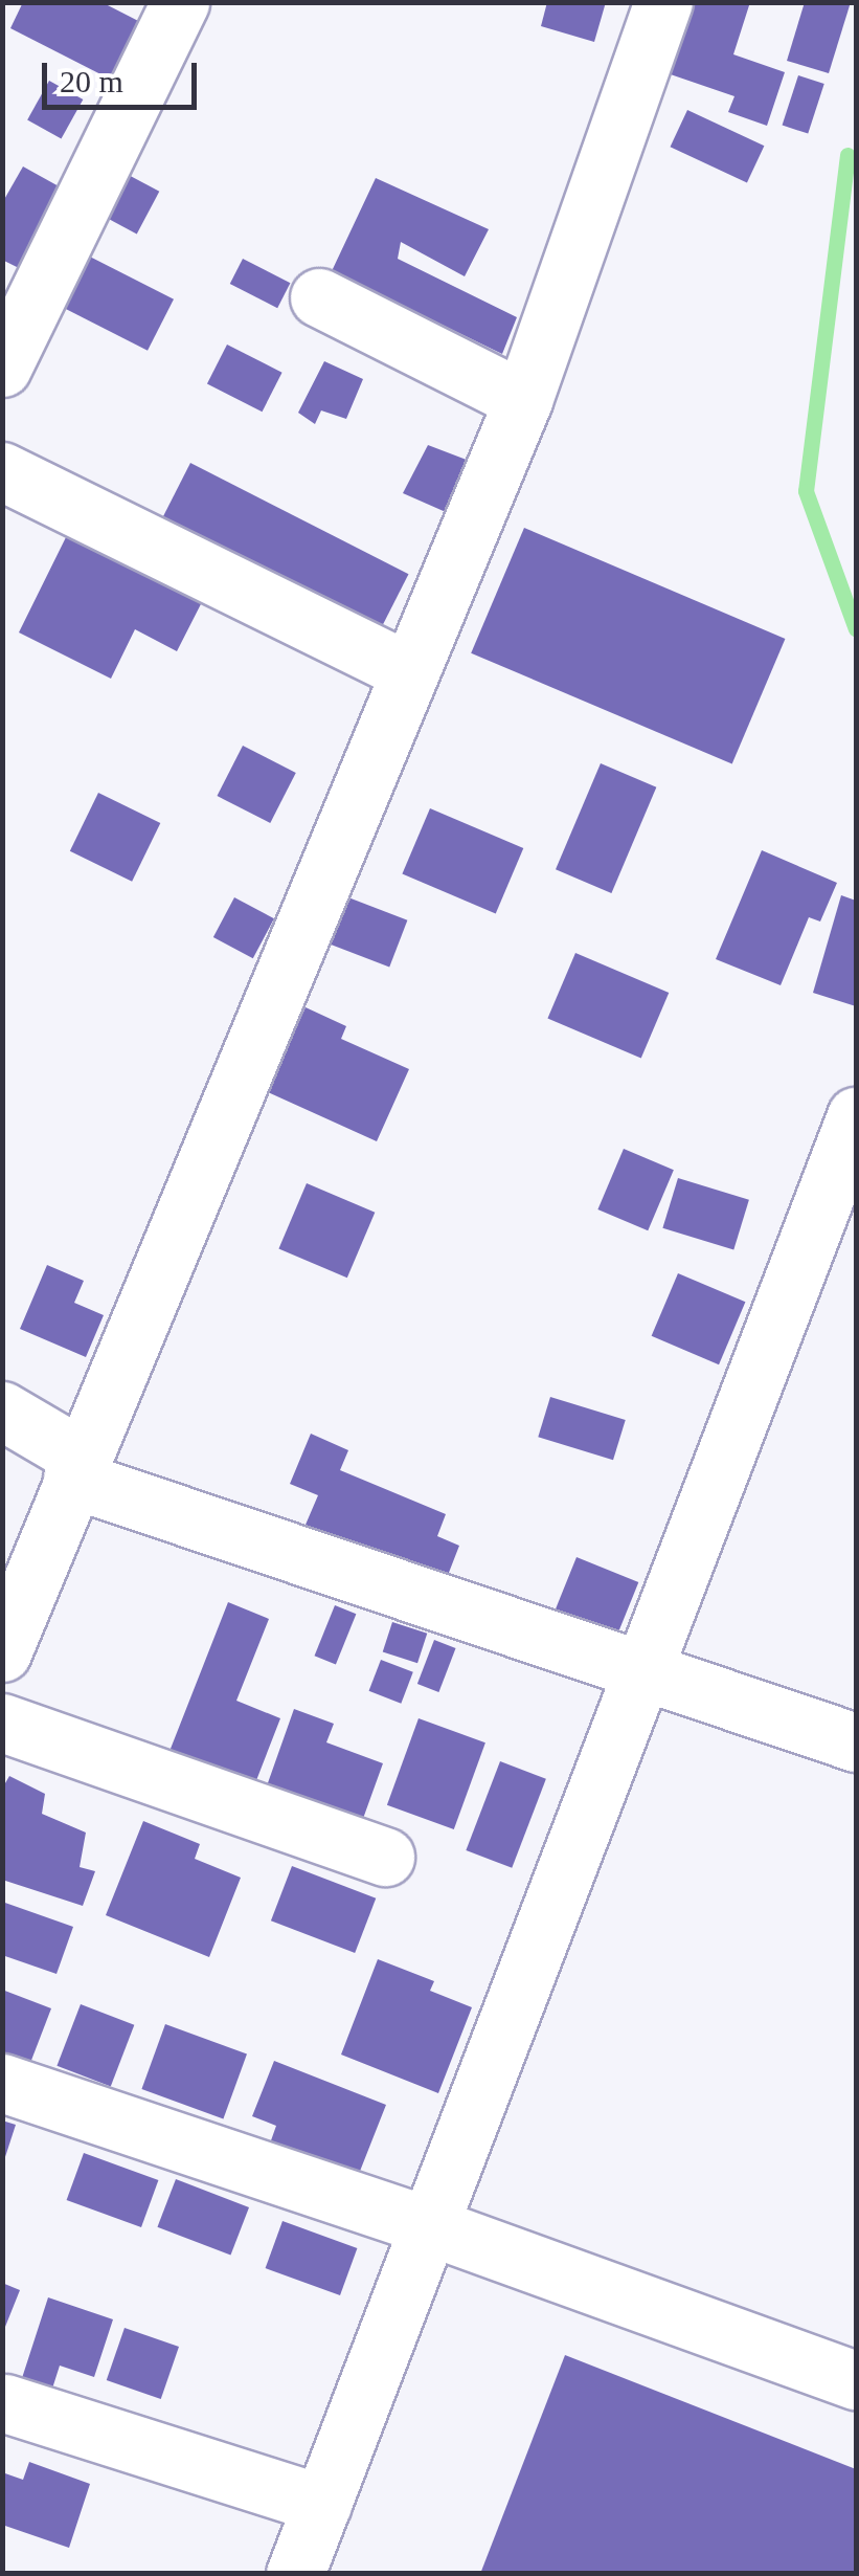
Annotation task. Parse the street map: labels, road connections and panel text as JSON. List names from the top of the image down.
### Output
{
  "scale_bar": "20 m"
}
